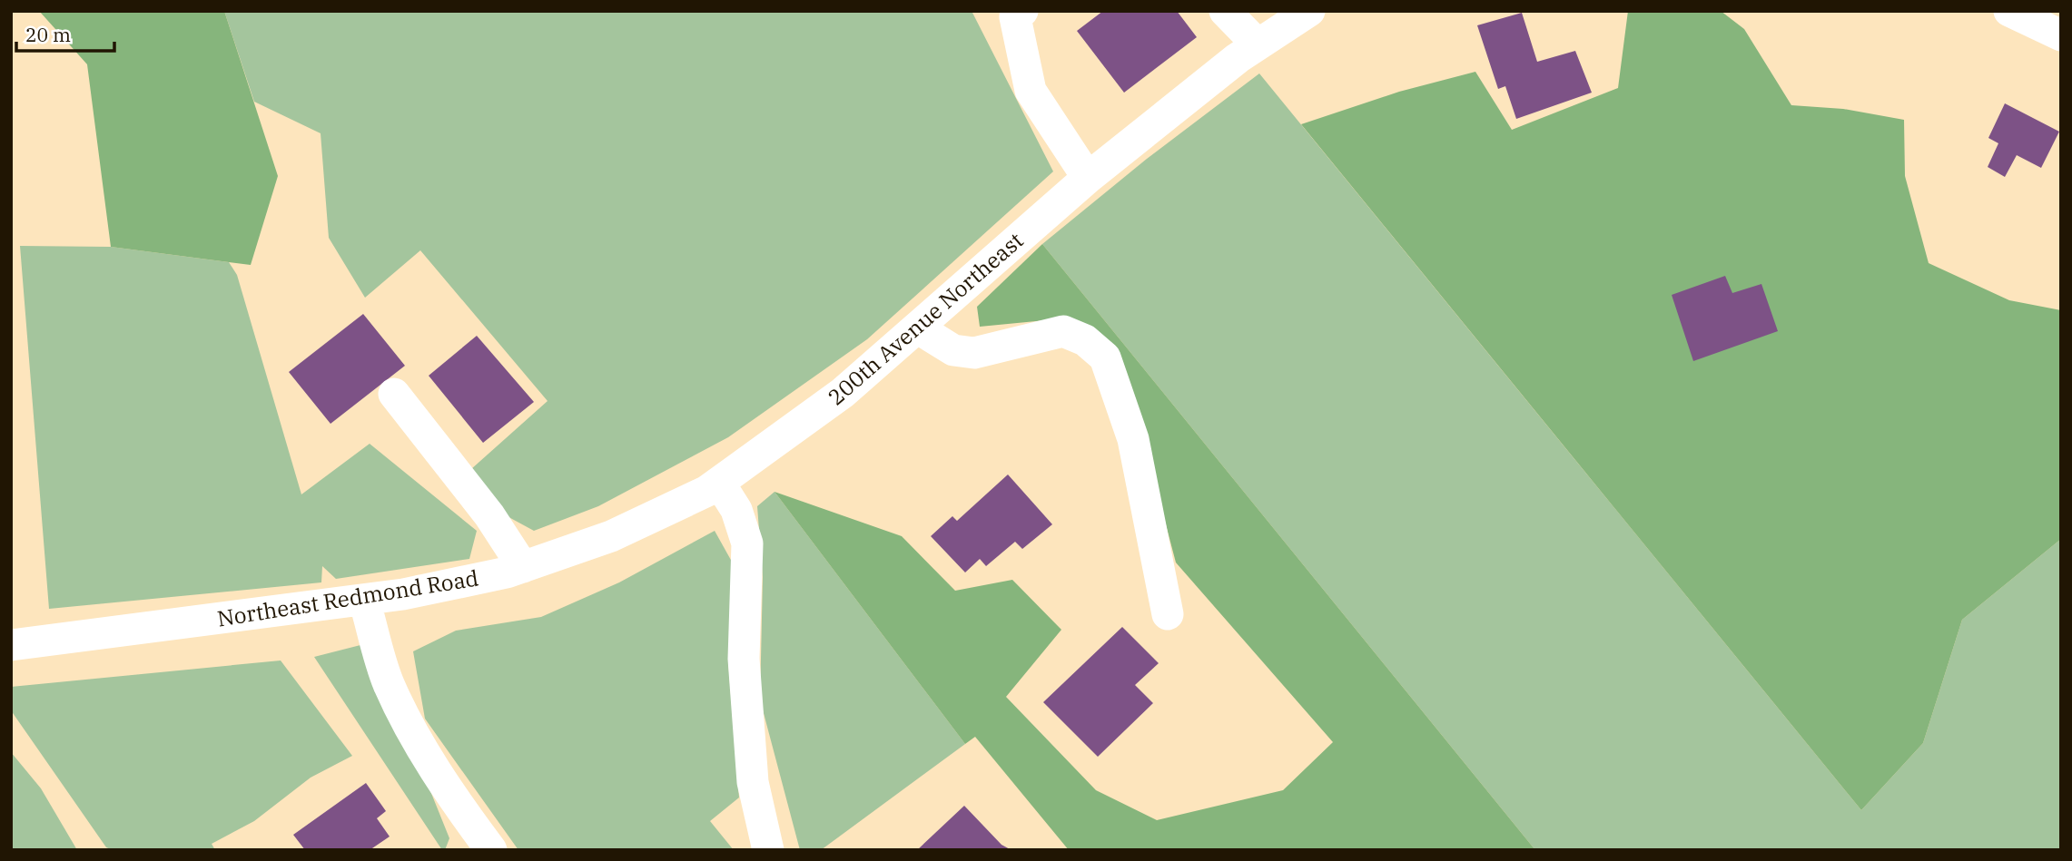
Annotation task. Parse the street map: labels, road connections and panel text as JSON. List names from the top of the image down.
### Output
{
  "streets": {
    "street": ["200th Avenue Northeast", "Northeast Redmond Road"]
  },
  "crossings": [
    ["200th Avenue Northeast", "Northeast Redmond Road"]
  ],
  "scale_bar": "20 m"
}
